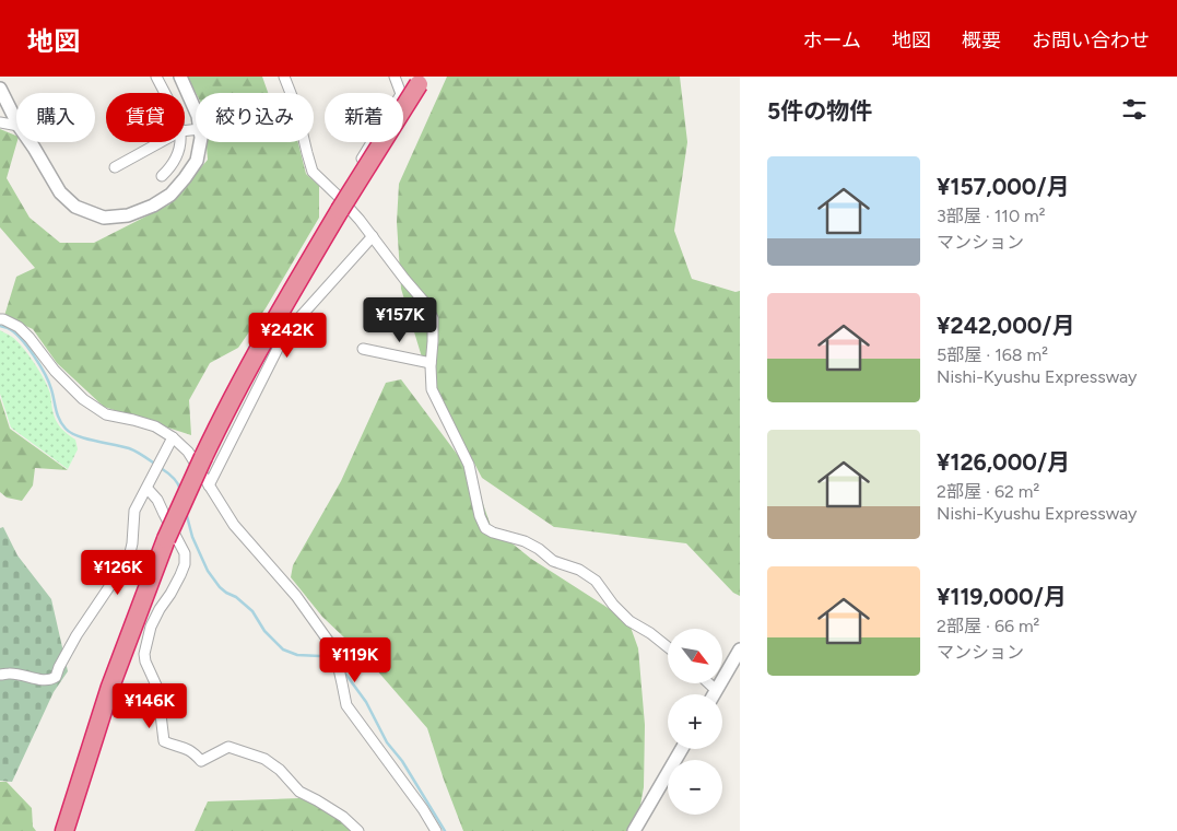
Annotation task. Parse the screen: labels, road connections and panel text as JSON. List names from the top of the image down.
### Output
{
  "north": "bottom right",
  "page": {
    "header": "地図",
    "nav": [
      "ホーム",
      "地図",
      "概要",
      "お問い合わせ"
    ],
    "heading": "5件の物件",
    "chip": [
      "購入",
      "賃貸",
      "絞り込み",
      "新着"
    ],
    "list": [
      {
        "name": "¥157,000/月",
        "note": "3部屋 · 110 m² · マンション"
      },
      {
        "name": "¥242,000/月",
        "note": "5部屋 · 168 m² · Nishi-Kyushu Expressway"
      },
      {
        "name": "¥126,000/月",
        "note": "2部屋 · 62 m² · Nishi-Kyushu Expressway"
      },
      {
        "name": "¥119,000/月",
        "note": "2部屋 · 66 m² · マンション"
      }
    ],
    "price": [
      "¥157K",
      "¥242K",
      "¥126K",
      "¥119K",
      "¥146K"
    ],
    "map_buttons": ["+", "−"]
  }
}
